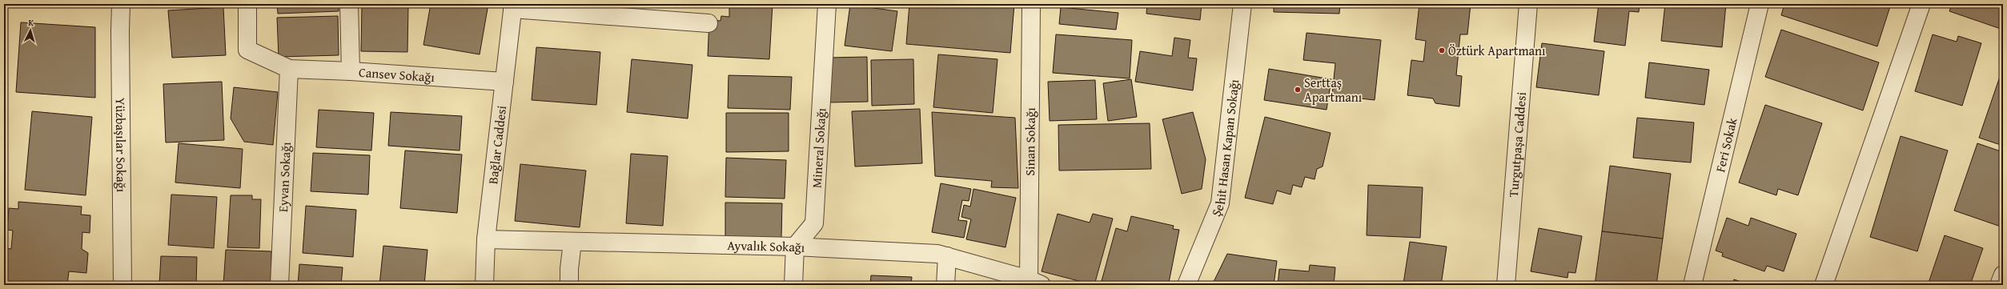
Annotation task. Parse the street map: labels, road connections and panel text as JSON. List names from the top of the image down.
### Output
{
  "streets": {
    "street": [
      "Cansev Sokağı",
      "Sinan Sokağı",
      "Yüzbaşılar Sokağı",
      "Bağlar Caddesi",
      "Turgutpaşa Caddesi",
      "Feri Sokak",
      "Şehit Hasan Kapan Sokağı",
      "Mineral Sokağı",
      "Eyvan Sokağı",
      "Ayvalık Sokağı"
    ]
  },
  "crossings": [
    ["Cansev Sokağı", "Bağlar Caddesi"],
    ["Cansev Sokağı", "Eyvan Sokağı"],
    ["Sinan Sokağı", "Ayvalık Sokağı"],
    ["Bağlar Caddesi", "Ayvalık Sokağı"],
    ["Mineral Sokağı", "Ayvalık Sokağı"]
  ],
  "places": ["Öztürk Apartmanı", "Serttaş Apartmanı"],
  "north": "top"
}
